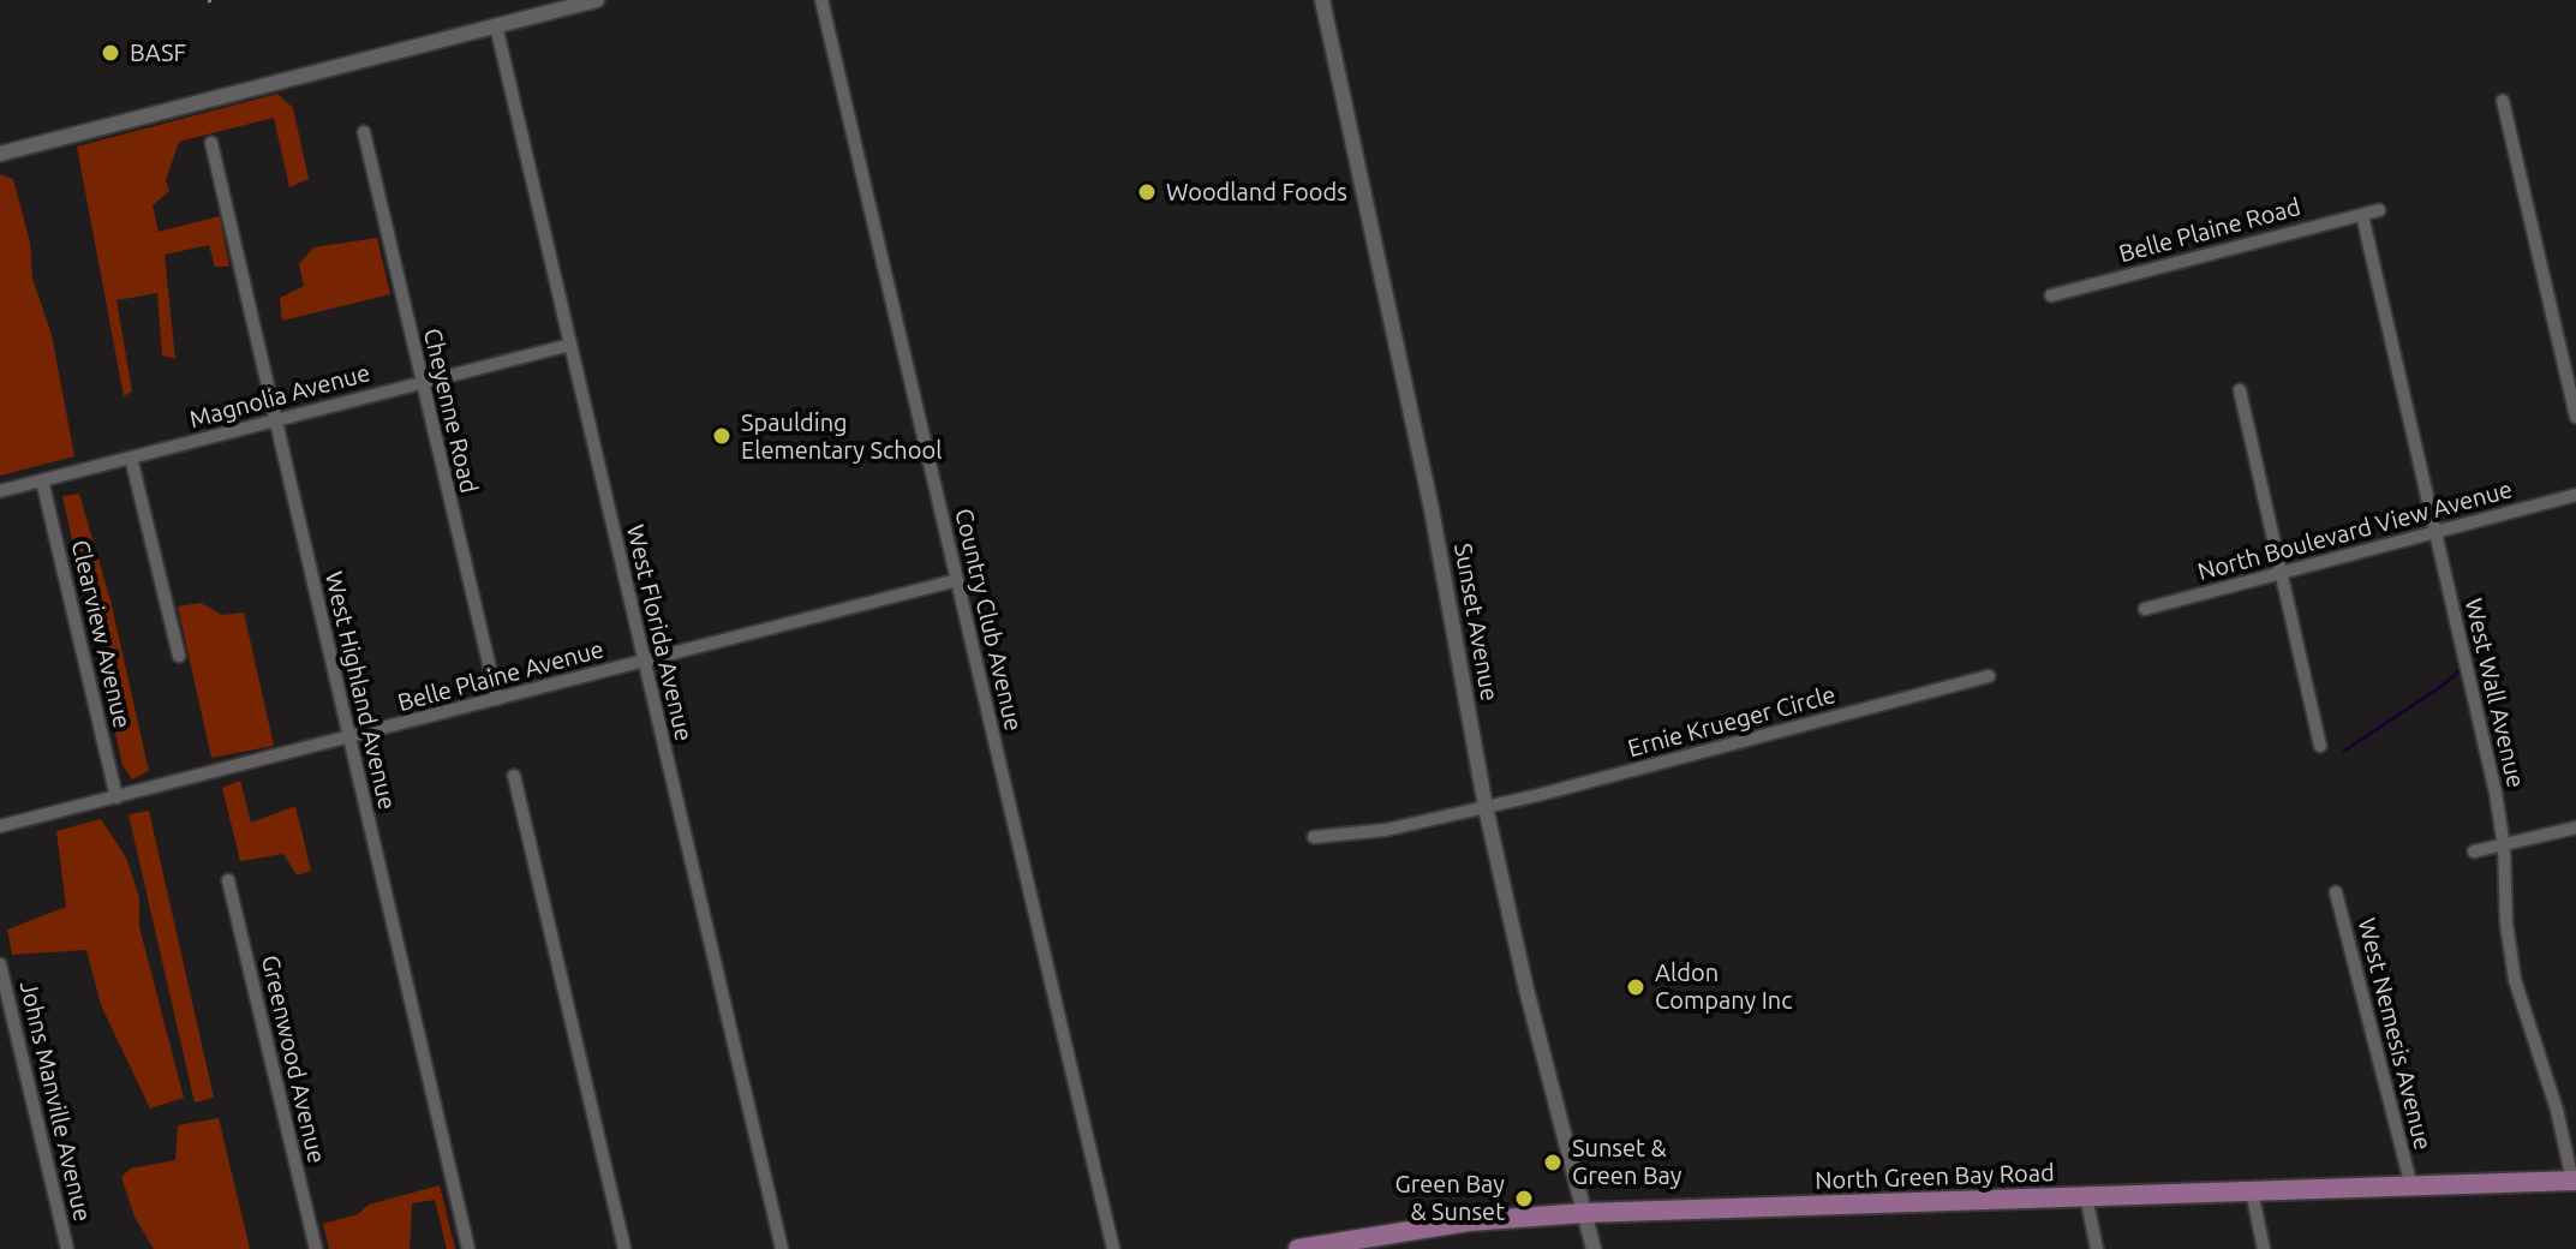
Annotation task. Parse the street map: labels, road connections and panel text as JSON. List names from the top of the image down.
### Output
{
  "streets": {
    "main road": ["North Green Bay Road"],
    "street": [
      "Belle Plaine Road",
      "Magnolia Avenue",
      "Cheyenne Road",
      "North Boulevard View Avenue",
      "Country Club Avenue",
      "Sunset Avenue",
      "West Florida Avenue",
      "Clearview Avenue",
      "Belle Plaine Avenue",
      "West Highland Avenue",
      "West Wall Avenue",
      "Ernie Krueger Circle",
      "West Nemesis Avenue",
      "Greenwood Avenue",
      "Johns Manville Avenue"
    ]
  },
  "crossings": [
    ["Belle Plaine Road", "West Wall Avenue"],
    ["Magnolia Avenue", "Cheyenne Road"],
    ["Magnolia Avenue", "West Florida Avenue"],
    ["Magnolia Avenue", "Clearview Avenue"],
    ["Magnolia Avenue", "West Highland Avenue"],
    ["Cheyenne Road", "Belle Plaine Avenue"],
    ["North Boulevard View Avenue", "West Wall Avenue"],
    ["Country Club Avenue", "Belle Plaine Avenue"],
    ["Sunset Avenue", "Ernie Krueger Circle"],
    ["Sunset Avenue", "North Green Bay Road"],
    ["West Florida Avenue", "Belle Plaine Avenue"],
    ["Clearview Avenue", "Belle Plaine Avenue"],
    ["Belle Plaine Avenue", "West Highland Avenue"],
    ["West Wall Avenue", "North Green Bay Road"],
    ["West Nemesis Avenue", "North Green Bay Road"]
  ],
  "places": [
    "BASF",
    "Woodland Foods",
    "Spaulding Elementary School",
    "Aldon Company Inc",
    "Sunset & Green Bay",
    "Green Bay & Sunset"
  ]
}
